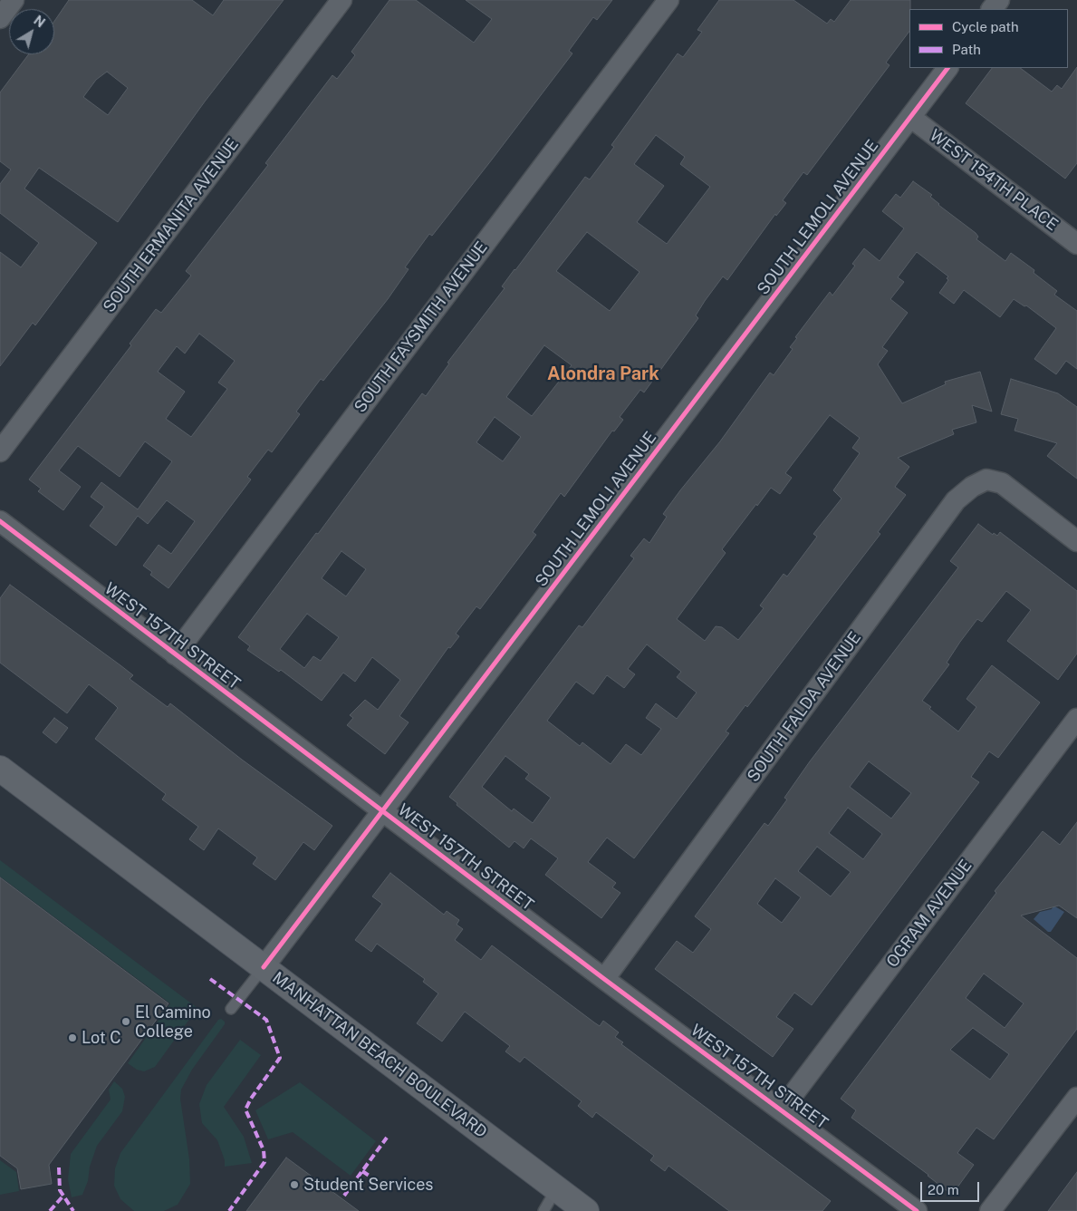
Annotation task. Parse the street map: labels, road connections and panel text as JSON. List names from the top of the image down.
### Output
{
  "streets": {
    "main road": ["MANHATTAN BEACH BOULEVARD"],
    "street": [
      "WEST 154TH PLACE",
      "SOUTH LEMOLI AVENUE",
      "SOUTH ERMANITA AVENUE",
      "SOUTH FAYSMITH AVENUE",
      "WEST 157TH STREET",
      "SOUTH FALDA AVENUE",
      "OGRAM AVENUE"
    ]
  },
  "crossings": [
    ["WEST 154TH PLACE", "SOUTH LEMOLI AVENUE"],
    ["SOUTH LEMOLI AVENUE", "WEST 157TH STREET"],
    ["SOUTH LEMOLI AVENUE", "MANHATTAN BEACH BOULEVARD"],
    ["SOUTH FAYSMITH AVENUE", "WEST 157TH STREET"],
    ["WEST 157TH STREET", "SOUTH FALDA AVENUE"],
    ["WEST 157TH STREET", "OGRAM AVENUE"]
  ],
  "districts": ["Alondra Park"],
  "places": ["El Camino College", "Lot C", "Student Services"],
  "legend": ["Cycle path", "Path"],
  "scale_bar": "20 m",
  "north": "top right"
}
